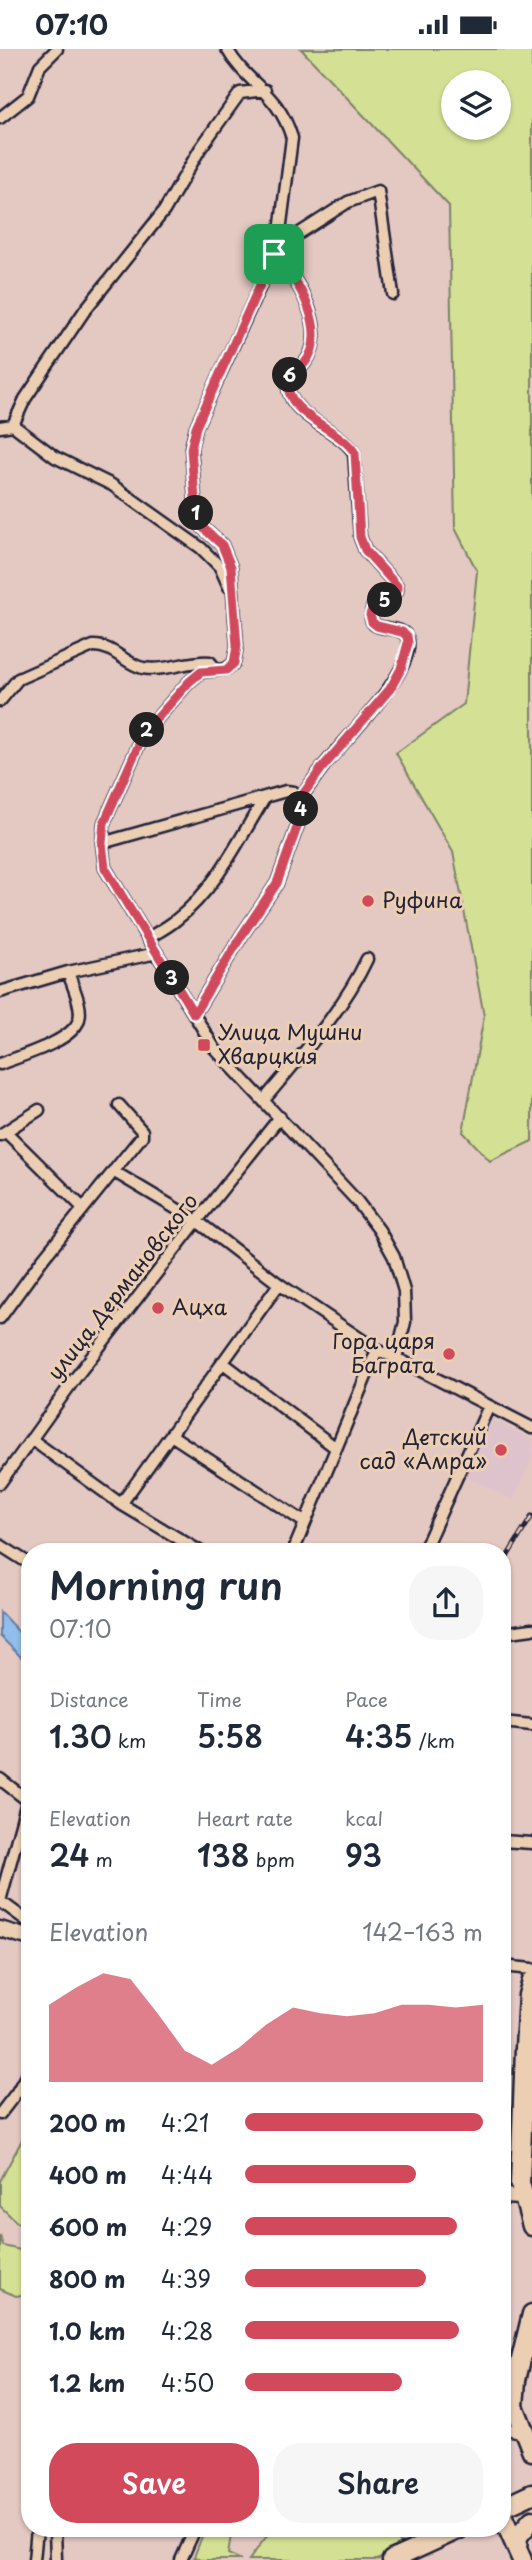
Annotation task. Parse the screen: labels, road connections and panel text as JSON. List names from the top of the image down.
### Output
{
  "streets": {
    "street": ["улица Дермановского"]
  },
  "places": {
    "other": [
      "Руфина",
      "Ацха",
      "Гора царя Баграта",
      "Детский сад «Амра»"
    ],
    "transit": ["Улица Мушни Хварцкия"]
  },
  "page": {
    "status": "07:10",
    "pins": [
      "6",
      "1",
      "5",
      "2",
      "4",
      "3"
    ],
    "heading": ["Morning run", "07:10"],
    "stats": [
      ["Distance", "1.30 km"],
      ["Time", "5:58"],
      ["Pace", "4:35 /km"],
      ["Elevation", "24 m"],
      ["Heart rate", "138 bpm"],
      ["kcal", "93"]
    ],
    "chart": ["Elevation", "142–163 m"],
    "list": [
      {
        "name": "200 m",
        "note": "4:21"
      },
      {
        "name": "400 m",
        "note": "4:44"
      },
      {
        "name": "600 m",
        "note": "4:29"
      },
      {
        "name": "800 m",
        "note": "4:39"
      },
      {
        "name": "1.0 km",
        "note": "4:28"
      },
      {
        "name": "1.2 km",
        "note": "4:50"
      }
    ],
    "buttons": ["Save", "Share"]
  }
}
